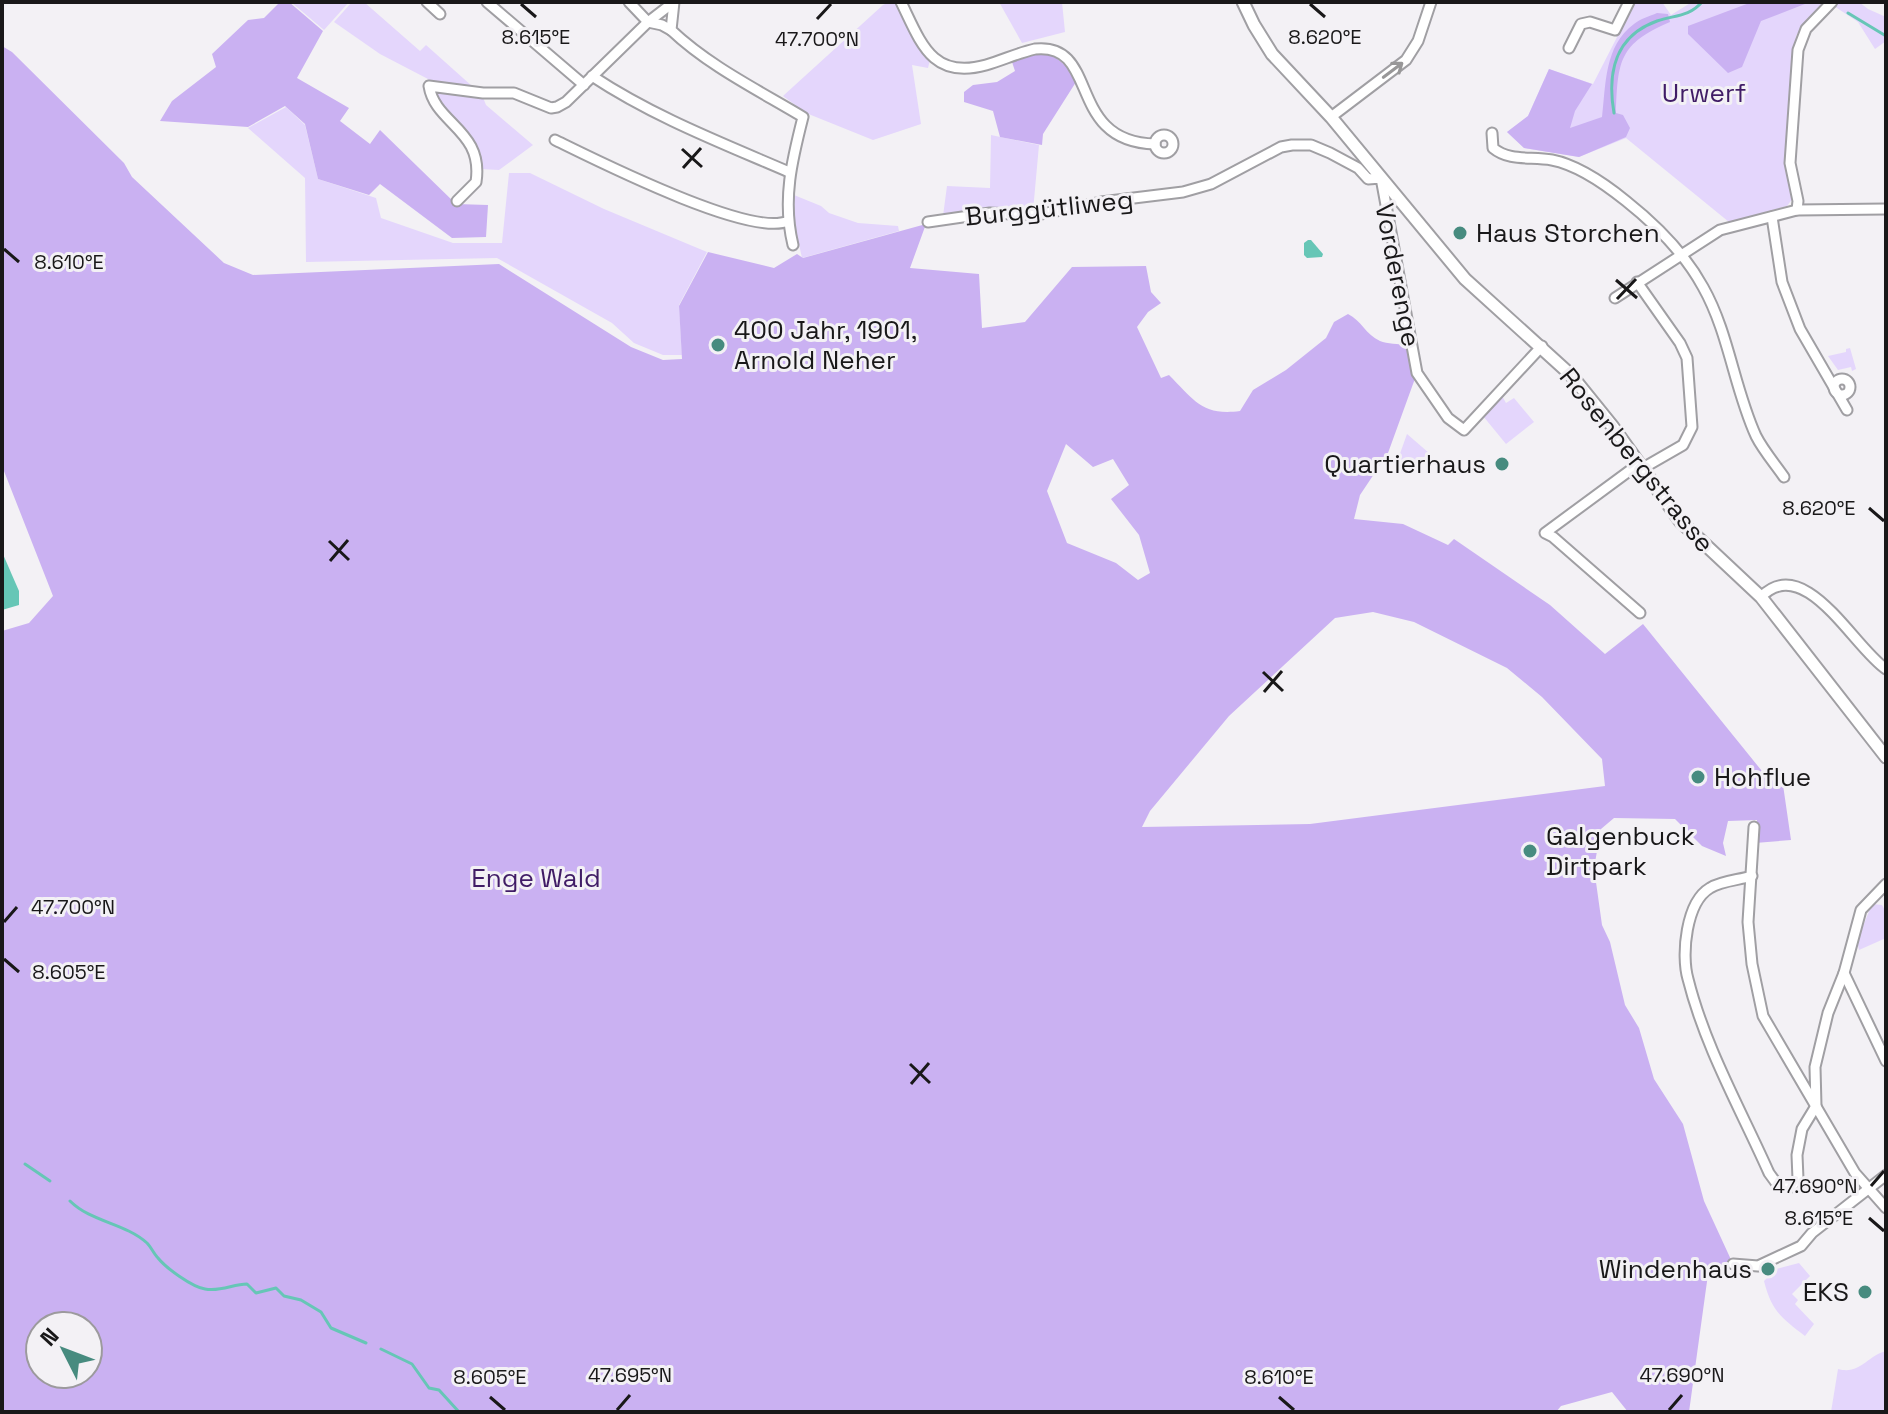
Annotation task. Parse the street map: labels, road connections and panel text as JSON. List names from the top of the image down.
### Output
{
  "streets": {
    "street": ["Burggütliweg", "Vorderenge", "Rosenbergstrasse"]
  },
  "crossings": [
    ["Burggütliweg", "Vorderenge"],
    ["Burggütliweg", "Rosenbergstrasse"],
    ["Vorderenge", "Rosenbergstrasse"]
  ],
  "parks": ["Urwerf", "Enge Wald"],
  "places": [
    "Haus Storchen",
    "400 Jahr, 1901, Arnold Neher",
    "Quartierhaus",
    "Hohflue",
    "Galgenbuck Dirtpark",
    "Windenhaus",
    "EKS"
  ],
  "north": "top left",
  "coordinates": [
    "8.615°E",
    "8.620°E",
    "47.700°N",
    "8.610°E",
    "8.605°E",
    "47.690°N",
    "47.695°N"
  ]
}
